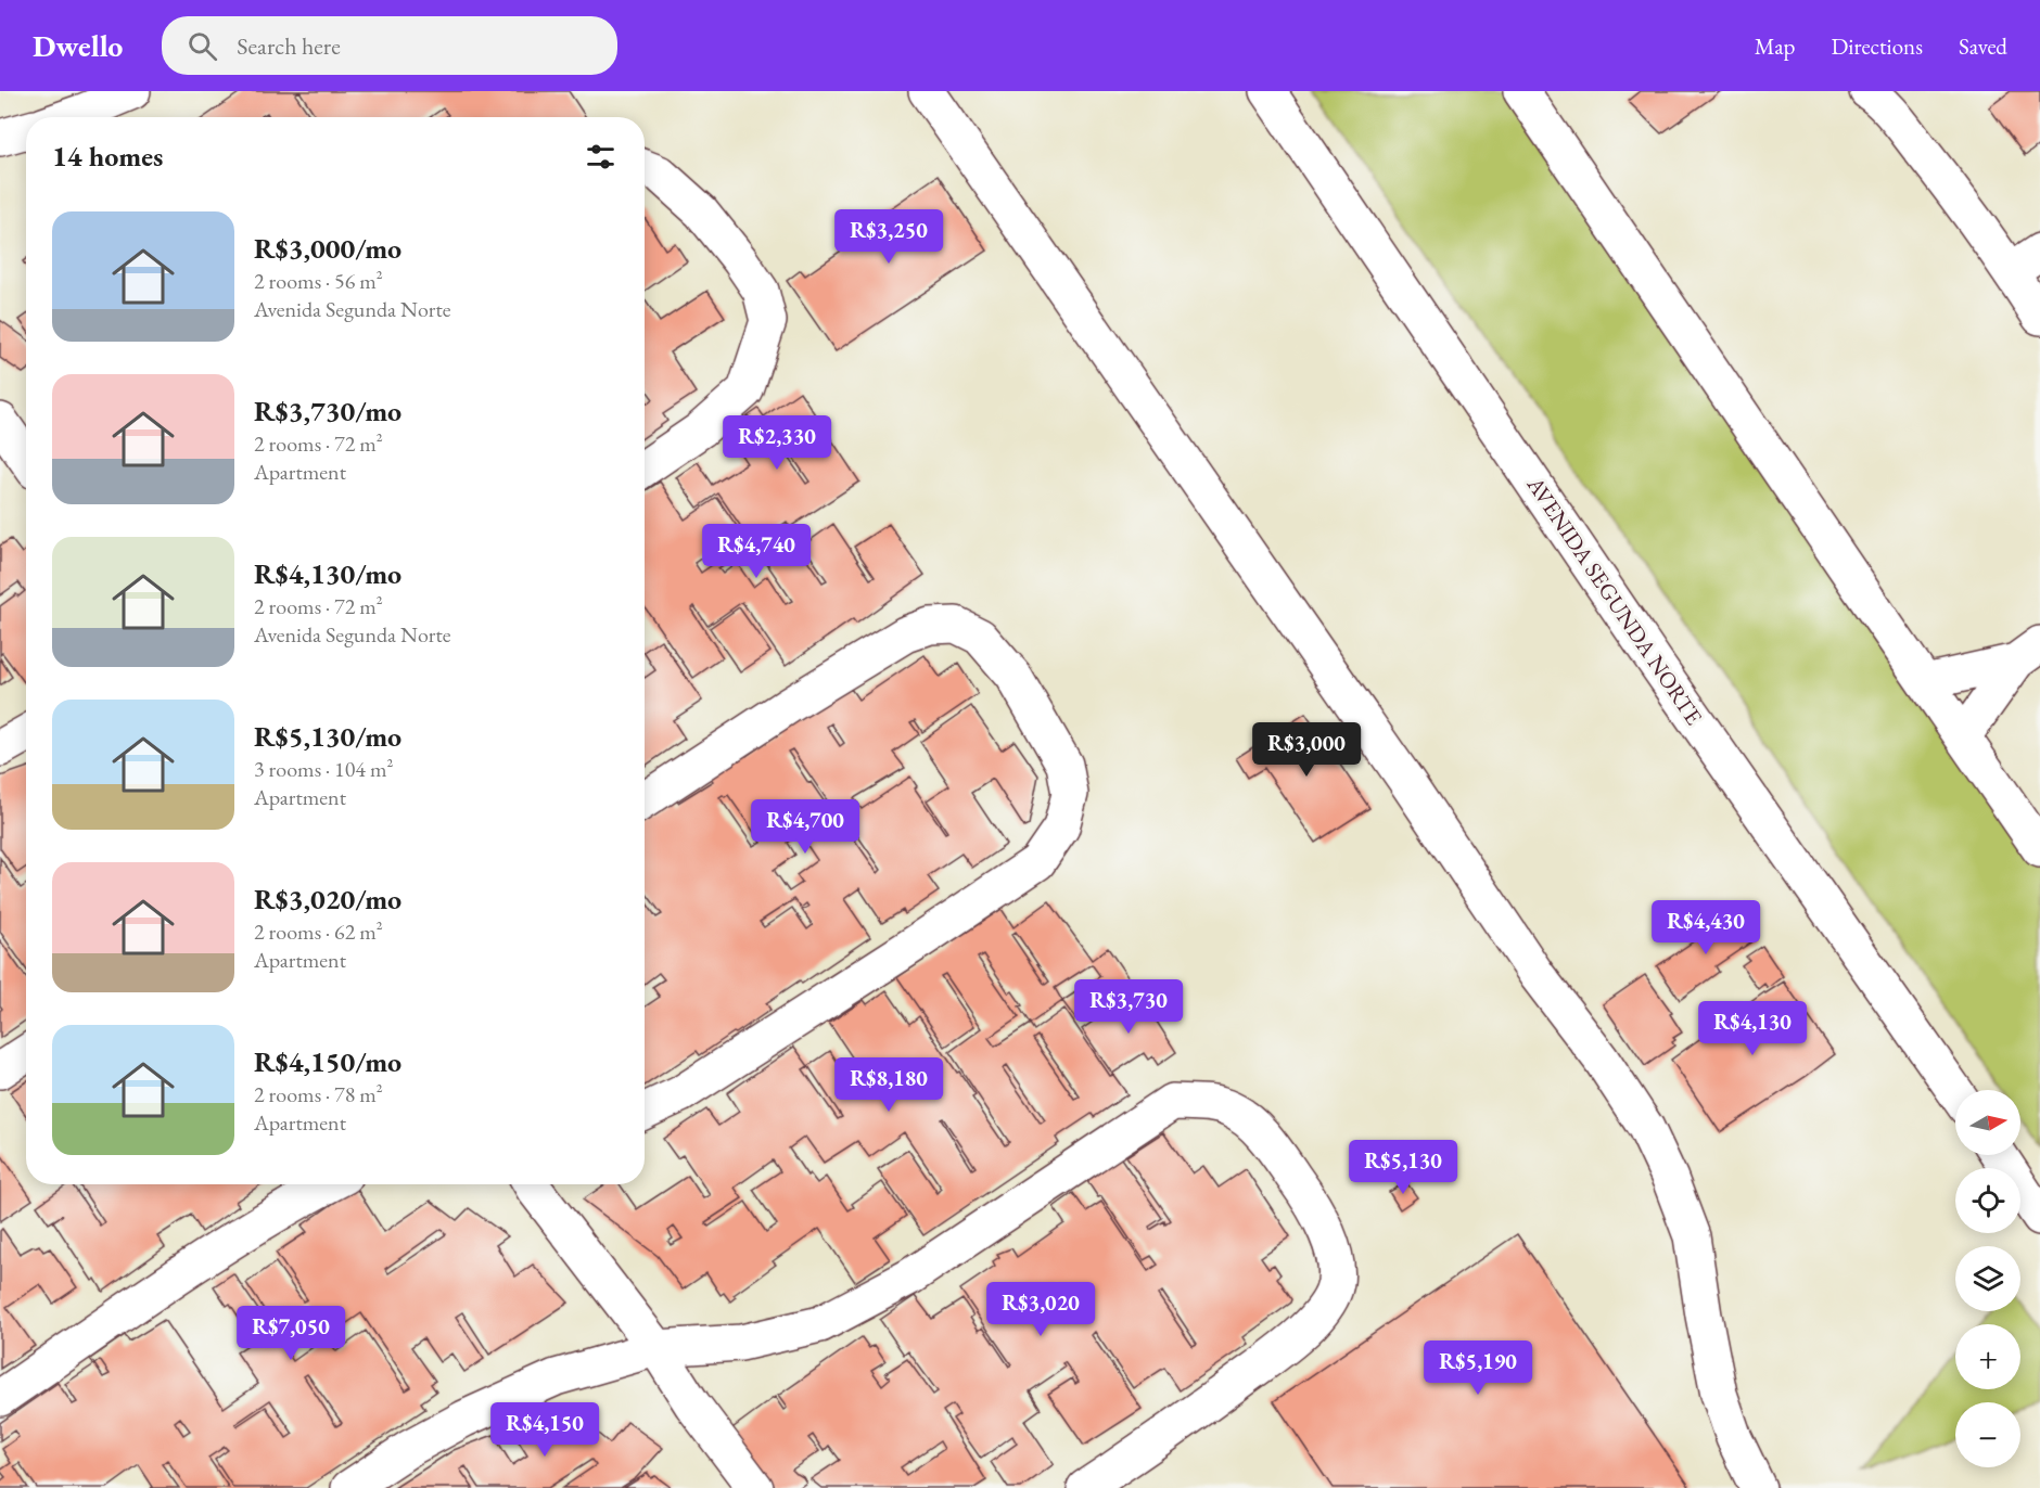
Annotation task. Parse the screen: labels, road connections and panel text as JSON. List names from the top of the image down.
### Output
{
  "streets": {
    "street": ["AVENIDA SEGUNDA NORTE"]
  },
  "north": "right",
  "page": {
    "header": "Dwello",
    "search": "Search here",
    "nav": ["Map", "Directions", "Saved"],
    "heading": "14 homes",
    "list": [
      {
        "name": "R$3,000/mo",
        "note": "2 rooms · 56 m² · Avenida Segunda Norte"
      },
      {
        "name": "R$3,730/mo",
        "note": "2 rooms · 72 m² · Apartment"
      },
      {
        "name": "R$4,130/mo",
        "note": "2 rooms · 72 m² · Avenida Segunda Norte"
      },
      {
        "name": "R$5,130/mo",
        "note": "3 rooms · 104 m² · Apartment"
      },
      {
        "name": "R$3,020/mo",
        "note": "2 rooms · 62 m² · Apartment"
      },
      {
        "name": "R$4,150/mo",
        "note": "2 rooms · 78 m² · Apartment"
      }
    ],
    "price": [
      "R$3,250",
      "R$2,330",
      "R$4,740",
      "R$3,000",
      "R$4,700",
      "R$4,430",
      "R$3,730",
      "R$4,130",
      "R$8,180",
      "R$5,130",
      "R$3,020",
      "R$7,050",
      "R$5,190",
      "R$4,150"
    ],
    "map_buttons": ["+", "−"]
  }
}
